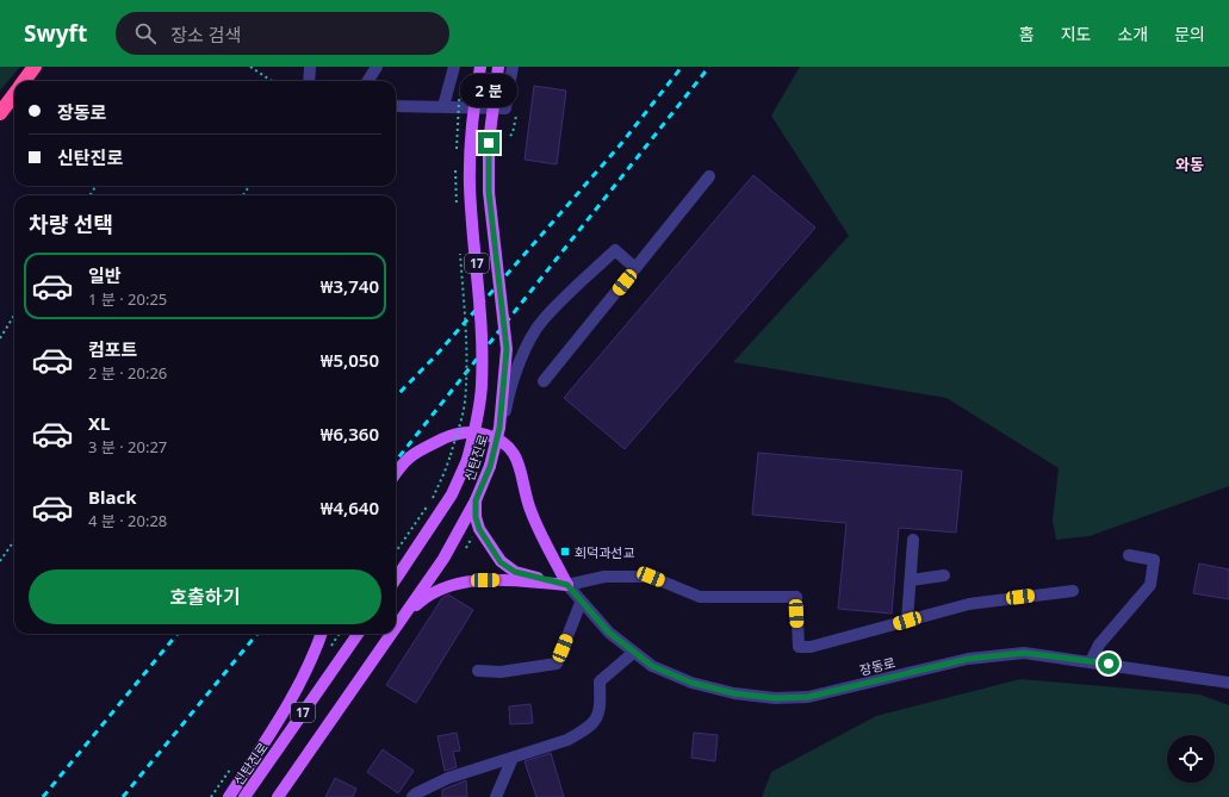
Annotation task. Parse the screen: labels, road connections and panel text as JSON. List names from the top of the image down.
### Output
{
  "streets": {
    "main road": ["17", "신탄진로"],
    "street": ["장동로"]
  },
  "districts": ["와동"],
  "places": {
    "transit": ["회덕과선교"]
  },
  "page": {
    "header": "Swyft",
    "search": "장소 검색",
    "nav": [
      "홈",
      "지도",
      "소개",
      "문의"
    ],
    "bubble": "2 분",
    "banner": ["장동로", "신탄진로"],
    "heading": "차량 선택",
    "list": [
      {
        "name": "일반",
        "note": "1 분 · 20:25",
        "value": "₩3,740"
      },
      {
        "name": "컴포트",
        "note": "2 분 · 20:26",
        "value": "₩5,050"
      },
      {
        "name": "XL",
        "note": "3 분 · 20:27",
        "value": "₩6,360"
      },
      {
        "name": "Black",
        "note": "4 분 · 20:28",
        "value": "₩4,640"
      }
    ],
    "buttons": "호출하기"
  }
}
